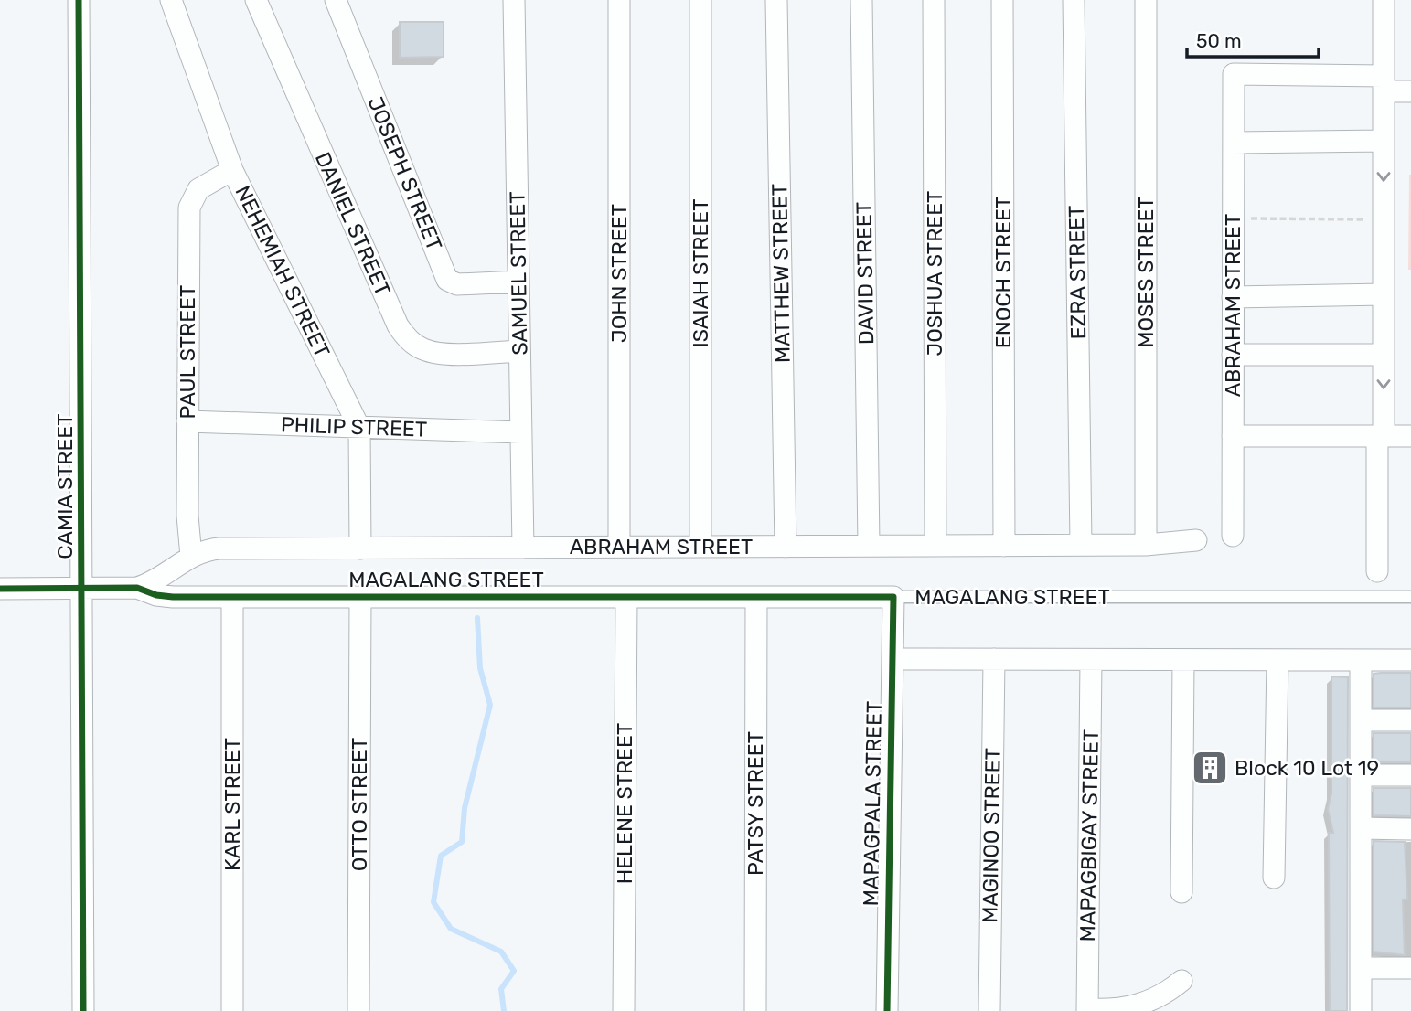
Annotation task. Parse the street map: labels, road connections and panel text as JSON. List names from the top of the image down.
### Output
{
  "streets": {
    "street": [
      "JOSEPH STREET",
      "DANIEL STREET",
      "NEHEMIAH STREET",
      "ENOCH STREET",
      "EZRA STREET",
      "MOSES STREET",
      "SAMUEL STREET",
      "JOHN STREET",
      "ISAIAH STREET",
      "MATTHEW STREET",
      "DAVID STREET",
      "JOSHUA STREET",
      "ABRAHAM STREET",
      "PAUL STREET",
      "PHILIP STREET",
      "CAMIA STREET",
      "MAGALANG STREET",
      "HELENE STREET",
      "PATSY STREET",
      "MAPAGPALA STREET",
      "KARL STREET",
      "OTTO STREET",
      "MAGINOO STREET",
      "MAPAGBIGAY STREET"
    ]
  },
  "crossings": [
    ["JOSEPH STREET", "SAMUEL STREET"],
    ["DANIEL STREET", "SAMUEL STREET"],
    ["NEHEMIAH STREET", "ABRAHAM STREET"],
    ["NEHEMIAH STREET", "PAUL STREET"],
    ["NEHEMIAH STREET", "PHILIP STREET"],
    ["ENOCH STREET", "ABRAHAM STREET"],
    ["EZRA STREET", "ABRAHAM STREET"],
    ["MOSES STREET", "ABRAHAM STREET"],
    ["SAMUEL STREET", "ABRAHAM STREET"],
    ["SAMUEL STREET", "PHILIP STREET"],
    ["JOHN STREET", "ABRAHAM STREET"],
    ["ISAIAH STREET", "ABRAHAM STREET"],
    ["MATTHEW STREET", "ABRAHAM STREET"],
    ["DAVID STREET", "ABRAHAM STREET"],
    ["JOSHUA STREET", "ABRAHAM STREET"],
    ["ABRAHAM STREET", "PAUL STREET"],
    ["ABRAHAM STREET", "MAGALANG STREET"],
    ["PAUL STREET", "PHILIP STREET"],
    ["CAMIA STREET", "MAGALANG STREET"],
    ["MAGALANG STREET", "HELENE STREET"],
    ["MAGALANG STREET", "PATSY STREET"],
    ["MAGALANG STREET", "MAPAGPALA STREET"],
    ["MAGALANG STREET", "KARL STREET"],
    ["MAGALANG STREET", "OTTO STREET"]
  ],
  "places": {
    "building": ["Block 10 Lot 19"]
  },
  "scale_bar": "50 m"
}
